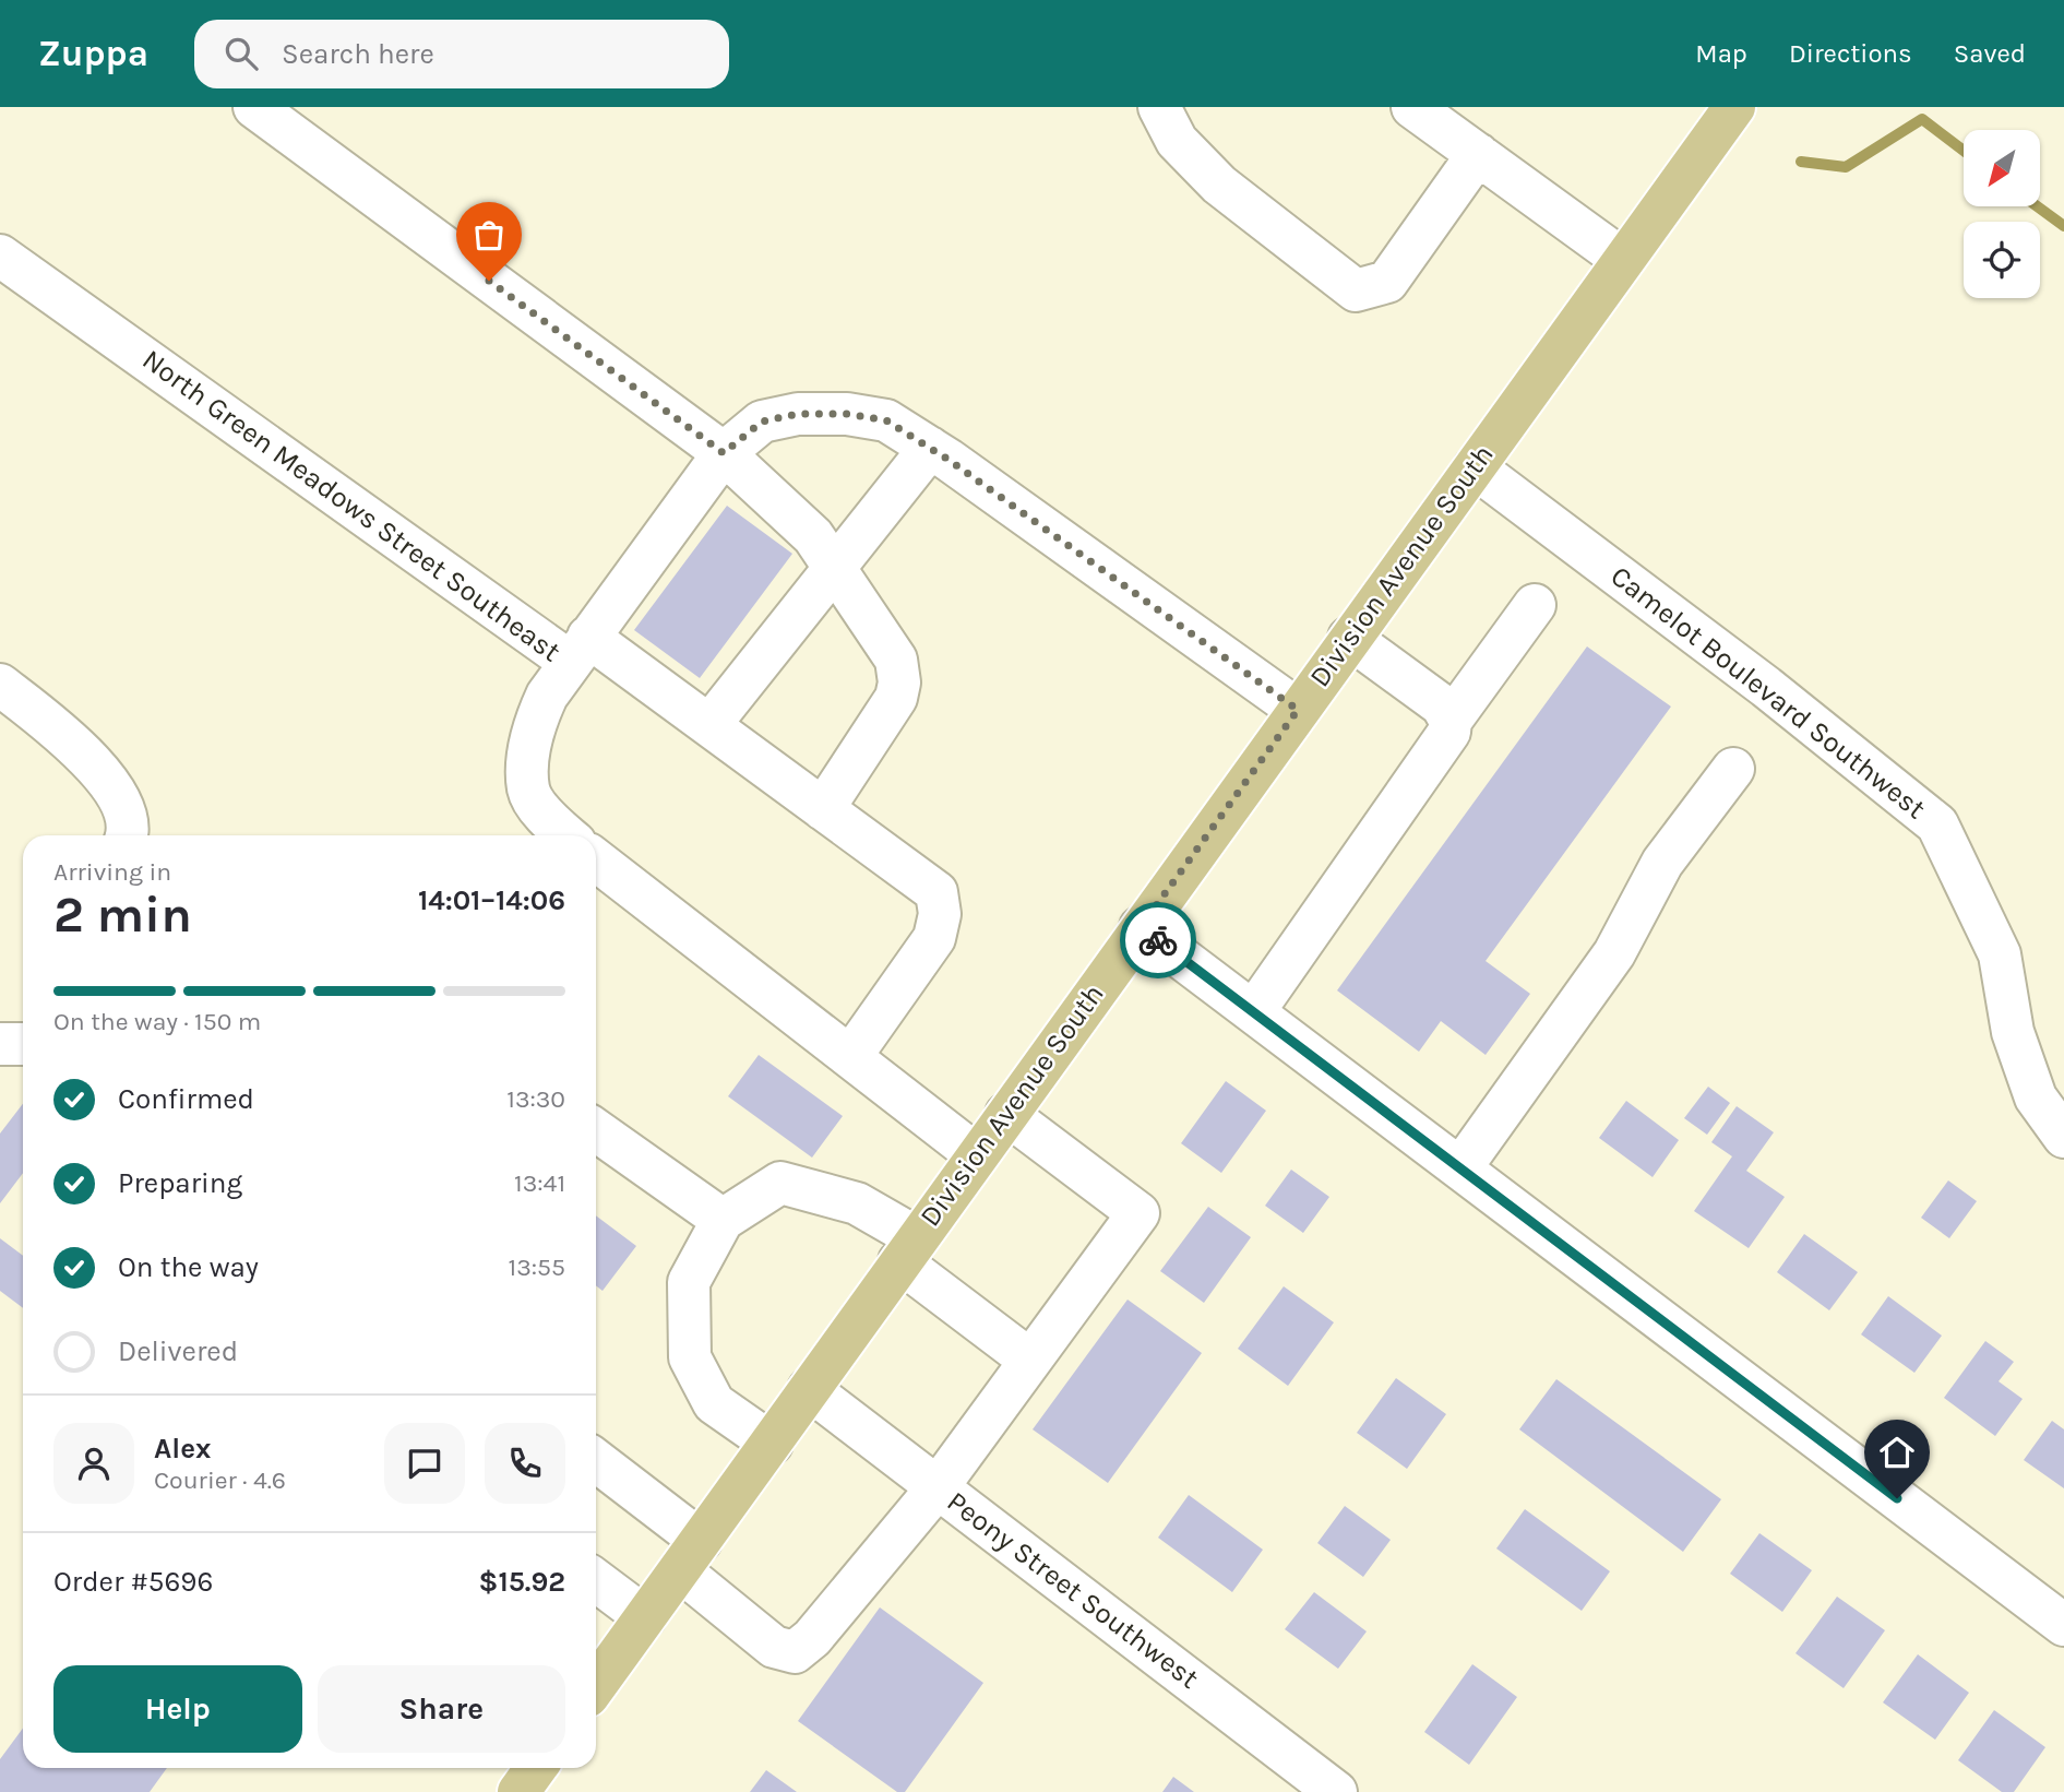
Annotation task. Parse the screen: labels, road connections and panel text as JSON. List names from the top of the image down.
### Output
{
  "streets": {
    "main road": ["Division Avenue South"],
    "street": ["North Green Meadows Street Southeast", "Camelot Boulevard Southwest", "Peony Street Southwest"]
  },
  "crossings": [
    ["Division Avenue South", "Camelot Boulevard Southwest"],
    ["Division Avenue South", "Peony Street Southwest"]
  ],
  "north": "bottom left",
  "page": {
    "header": "Zuppa",
    "search": "Search here",
    "nav": ["Map", "Directions", "Saved"],
    "heading": ["2 min", "Arriving in", "14:01–14:06"],
    "panel": [
      "Alex",
      "Courier · 4.6",
      "Order #5696",
      "$15.92"
    ],
    "bar": "On the way · 150 m",
    "list": [
      ["Confirmed", "13:30"],
      ["Preparing", "13:41"],
      ["On the way", "13:55"],
      "Delivered"
    ],
    "buttons": ["Help", "Share"]
  }
}
